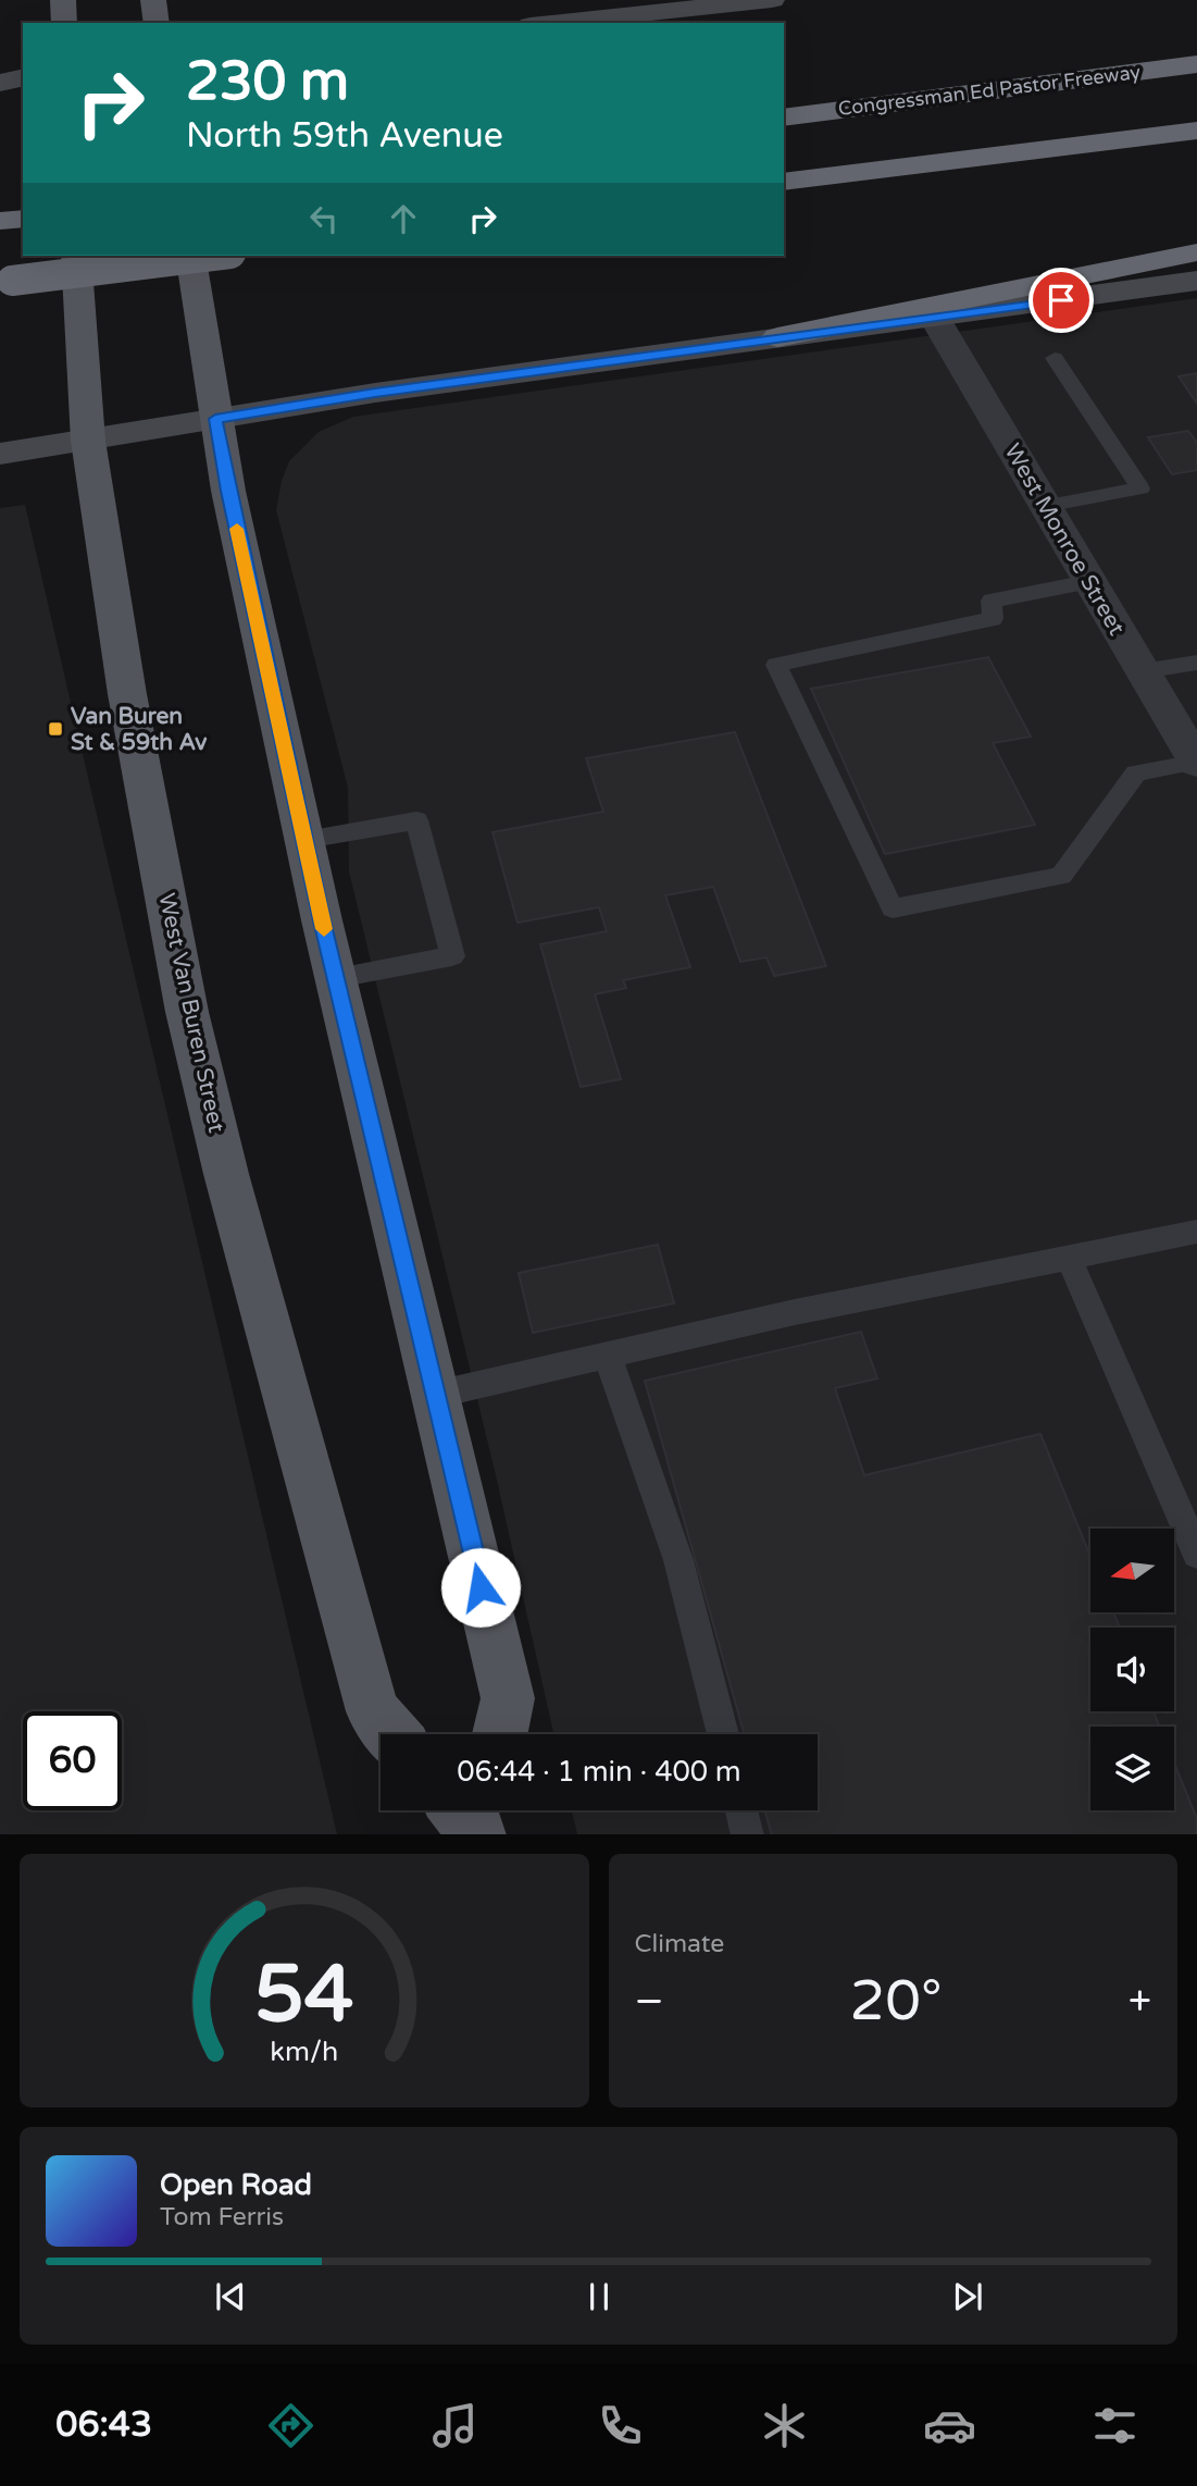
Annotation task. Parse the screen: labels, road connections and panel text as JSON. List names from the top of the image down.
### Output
{
  "streets": {
    "highway": ["Congressman Ed Pastor Freeway"],
    "main road": ["West Van Buren Street"],
    "street": ["West Monroe Street"]
  },
  "places": {
    "transit": ["Van Buren St & 59th Av"]
  },
  "north": "left",
  "page": {
    "turn": ["230 m", "North 59th Avenue"],
    "limit": "60",
    "trip": "06:44 · 1 min · 400 m",
    "tile": "Climate",
    "heat": ["−", "20°", "+"],
    "song": ["Open Road", "Tom Ferris"],
    "tabs": "06:43",
    "gauge": ["54", "km/h"]
  }
}
